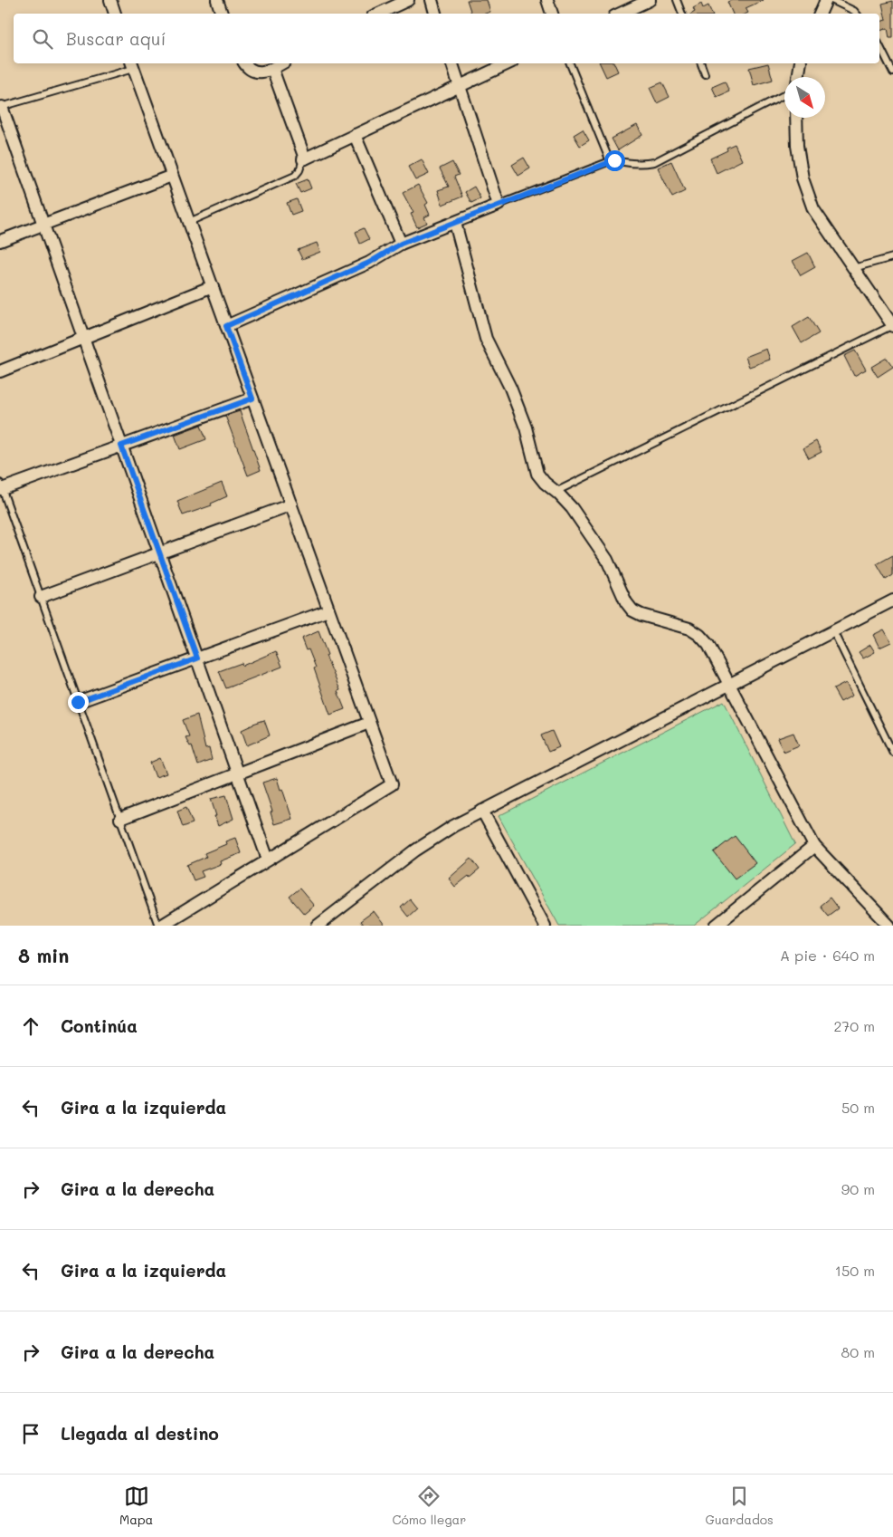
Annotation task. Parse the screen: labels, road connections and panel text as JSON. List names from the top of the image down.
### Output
{
  "north": "bottom right",
  "page": {
    "search": "Buscar aquí",
    "heading": ["8 min", "A pie · 640 m"],
    "list": [
      ["Continúa", "270 m"],
      ["Gira a la izquierda", "50 m"],
      ["Gira a la derecha", "90 m"],
      ["Gira a la izquierda", "150 m"],
      ["Gira a la derecha", "80 m"],
      "Llegada al destino"
    ],
    "nav": ["Mapa", "Cómo llegar", "Guardados"]
  }
}
